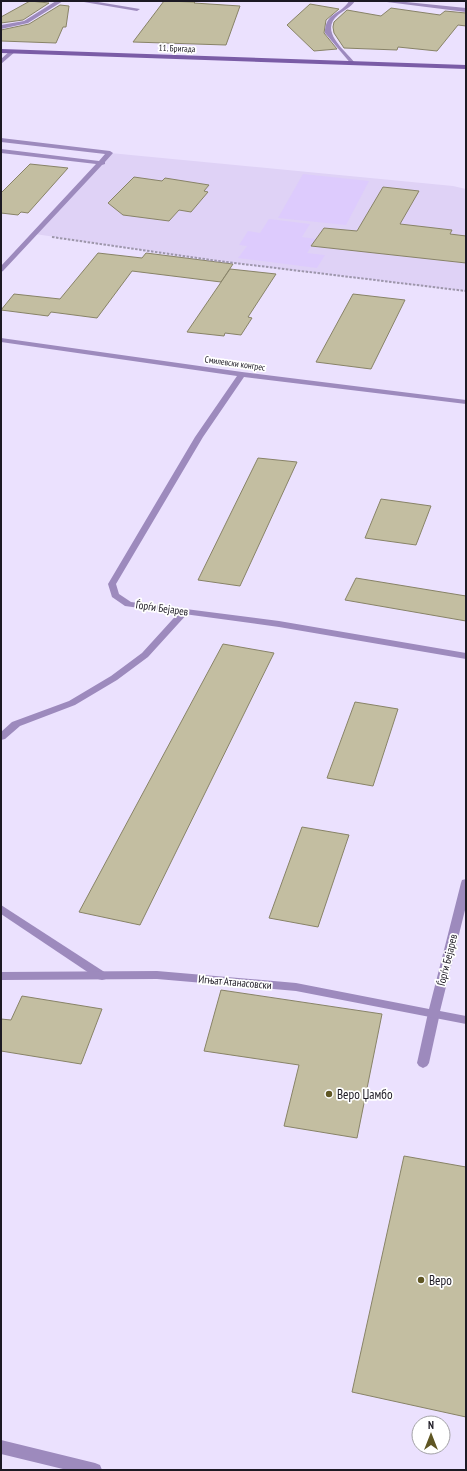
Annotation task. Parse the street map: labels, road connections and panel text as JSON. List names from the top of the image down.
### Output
{
  "streets": {
    "main road": ["11. Бригада"],
    "street": ["Смилевски конгрес", "Ѓорѓи Бејарев", "Игњат Атанасовски"]
  },
  "crossings": [
    ["Смилевски конгрес", "Ѓорѓи Бејарев"],
    ["Ѓорѓи Бејарев", "Игњат Атанасовски"]
  ],
  "places": ["Веро Џамбо", "Веро"],
  "north": "top"
}
